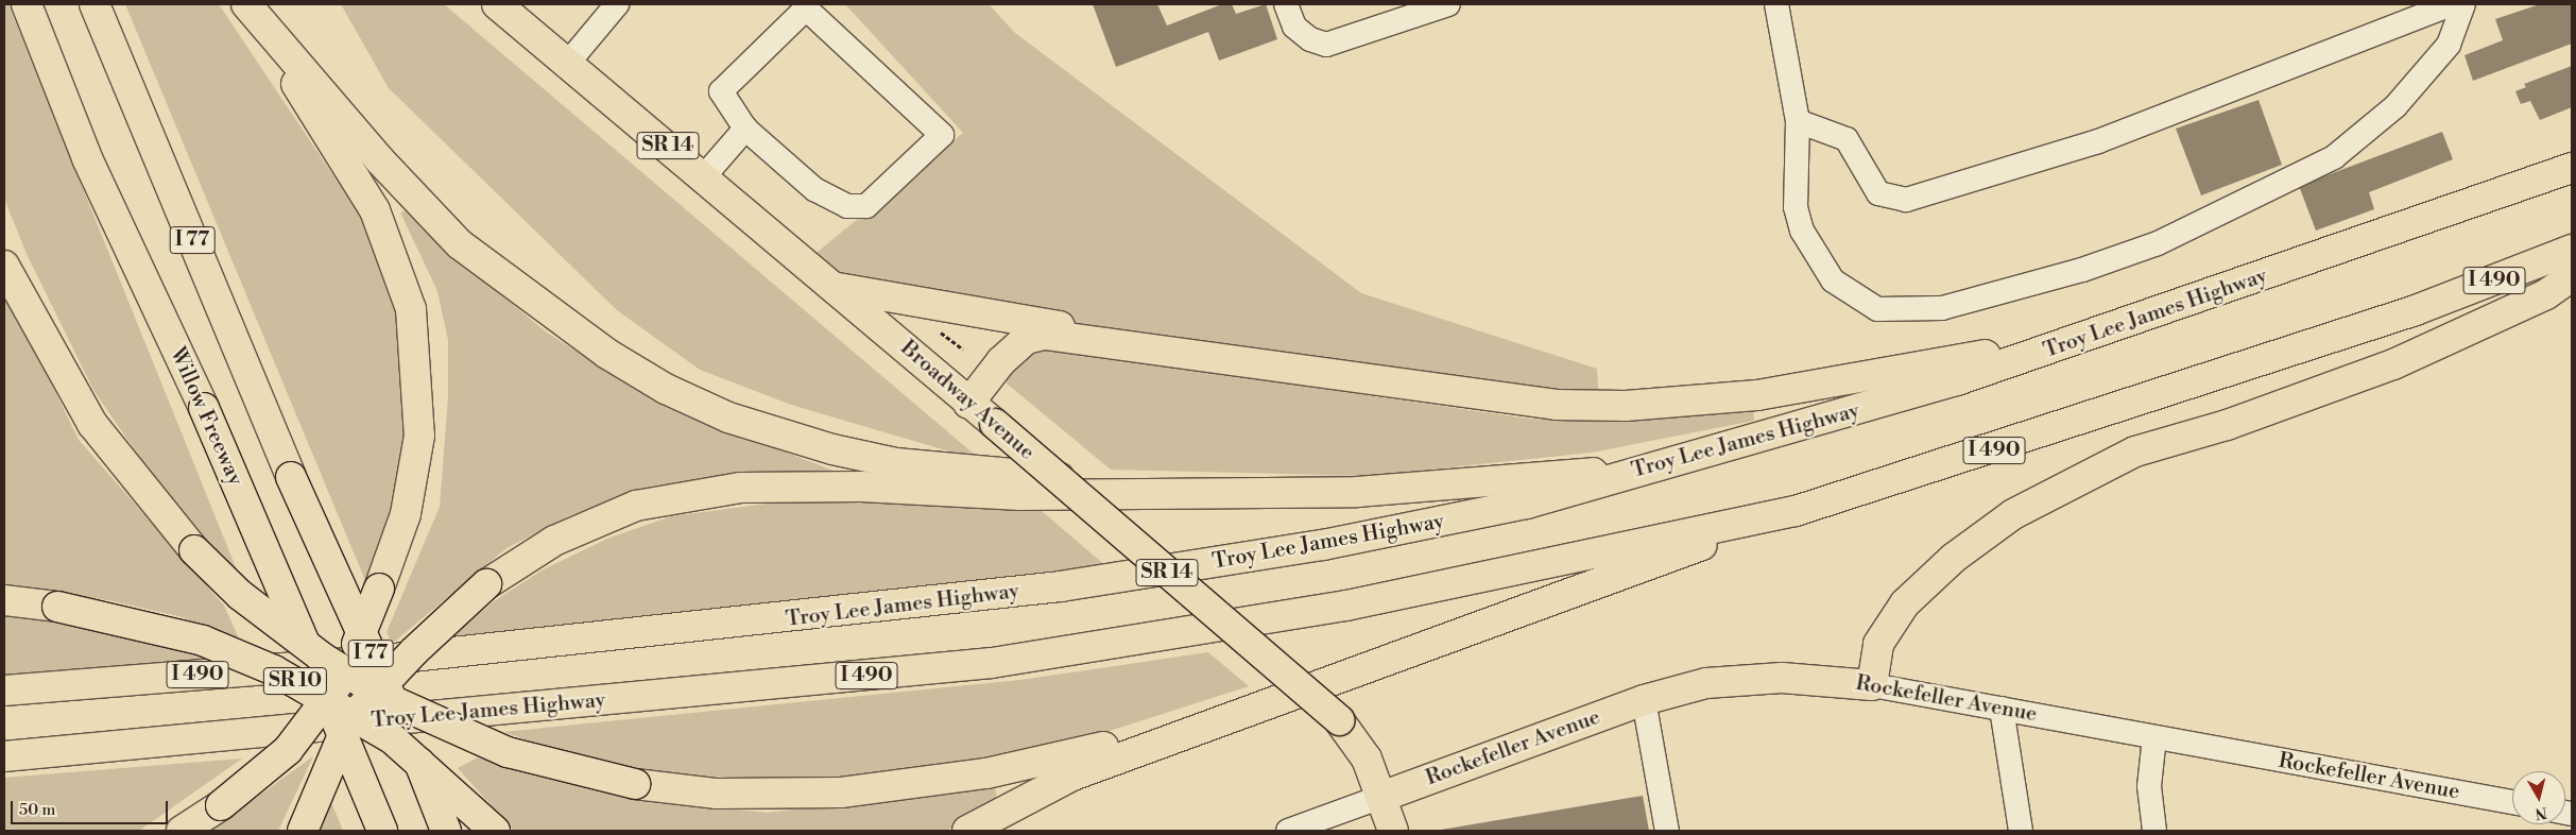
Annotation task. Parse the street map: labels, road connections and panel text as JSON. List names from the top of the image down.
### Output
{
  "streets": {
    "main road": [
      "SR 14",
      "I 77",
      "I 490",
      "Troy Lee James Highway",
      "Broadway Avenue",
      "Willow Freeway",
      "SR 10",
      "Rockefeller Avenue"
    ]
  },
  "crossings": [
    ["Broadway Avenue", "Rockefeller Avenue"]
  ],
  "scale_bar": "50 m",
  "north": "bottom"
}
